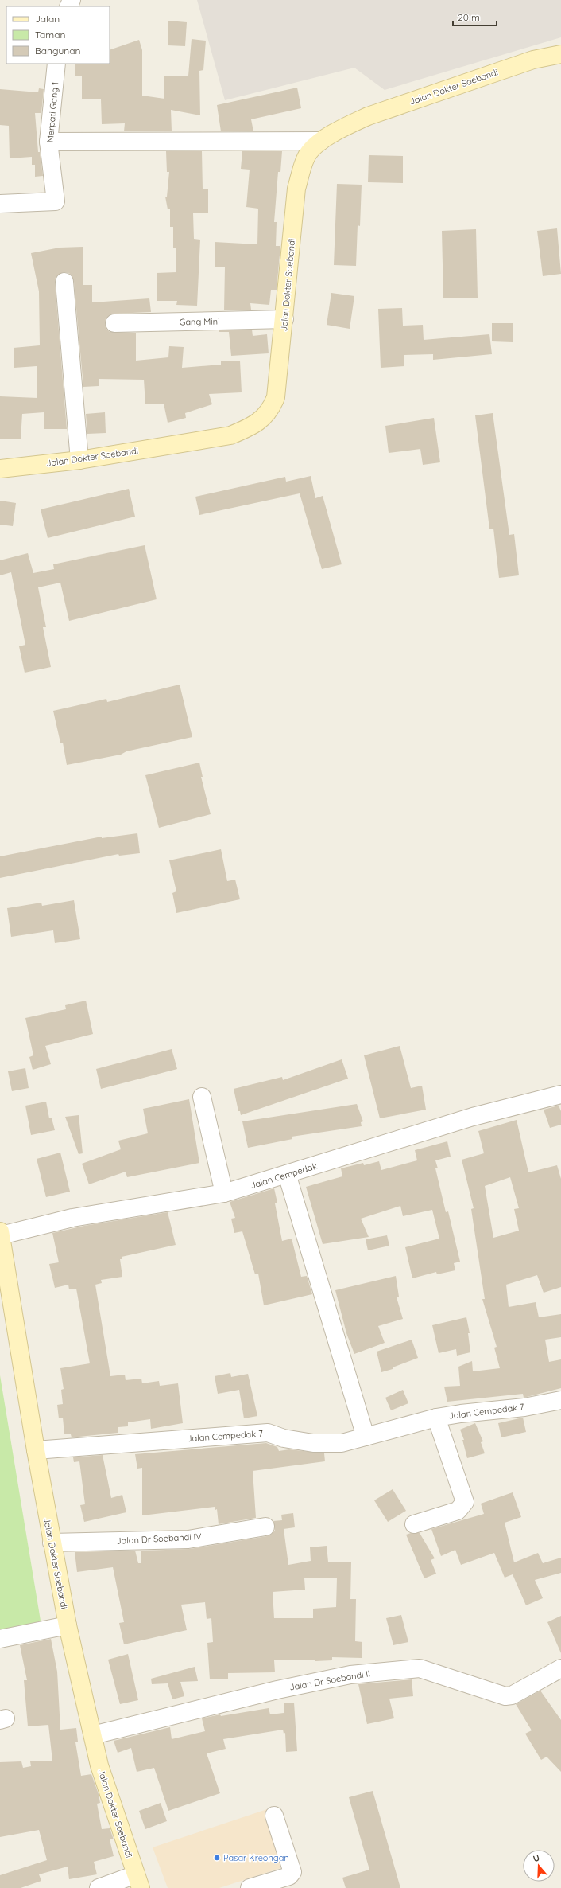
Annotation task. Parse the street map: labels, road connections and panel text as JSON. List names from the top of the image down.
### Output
{
  "streets": {
    "main road": ["Jalan Dokter Soebandi"],
    "street": [
      "Merpati Gang 1",
      "Gang Mini",
      "Jalan Cempedak",
      "Jalan Cempedak 7",
      "Jalan Dr Soebandi IV",
      "Jalan Dr Soebandi II"
    ]
  },
  "crossings": [
    ["Jalan Dokter Soebandi", "Gang Mini"],
    ["Jalan Dokter Soebandi", "Jalan Cempedak"],
    ["Jalan Dokter Soebandi", "Jalan Cempedak 7"],
    ["Jalan Dokter Soebandi", "Jalan Dr Soebandi IV"],
    ["Jalan Dokter Soebandi", "Jalan Dr Soebandi II"]
  ],
  "places": ["Pasar Kreongan"],
  "legend": ["Jalan", "Taman", "Bangunan"],
  "scale_bar": "20 m",
  "north": "top"
}
